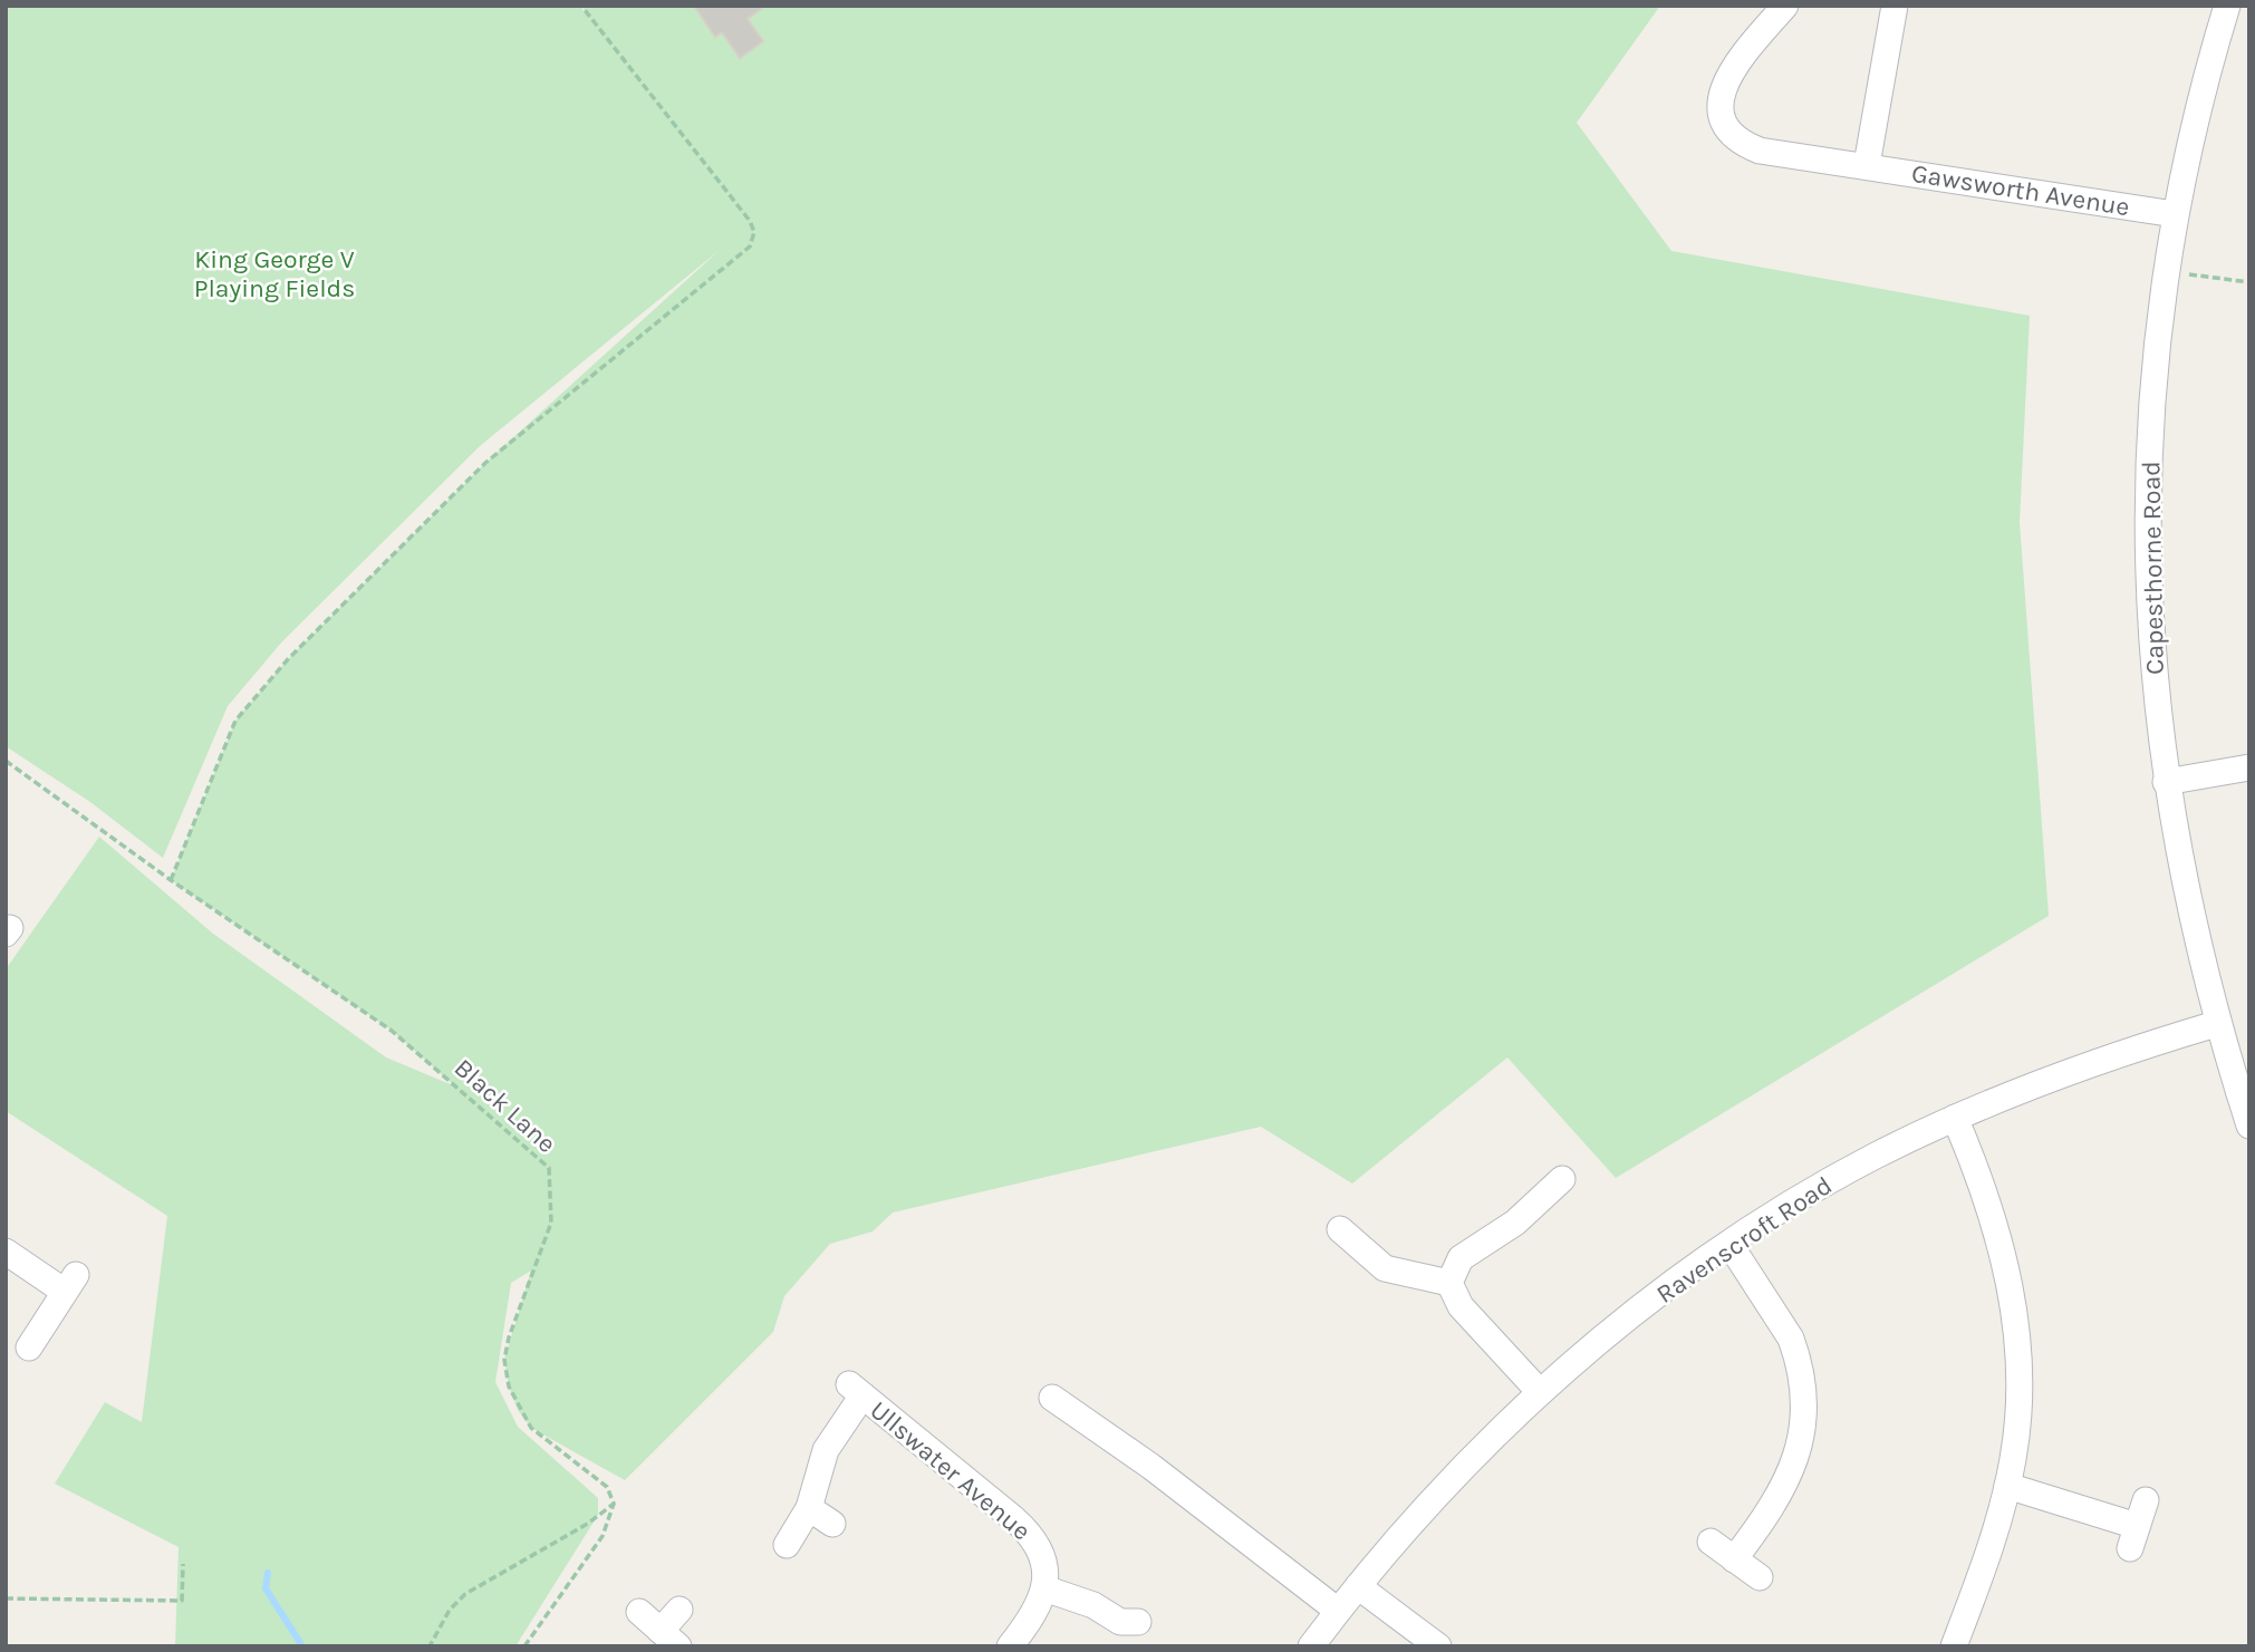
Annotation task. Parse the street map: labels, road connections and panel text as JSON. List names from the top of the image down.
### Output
{
  "streets": {
    "street": [
      "Gawsworth Avenue",
      "Capesthorne Road",
      "Ravenscroft Road",
      "Ullswater Avenue"
    ],
    "path": ["Black Lane"]
  },
  "crossings": [
    ["Gawsworth Avenue", "Capesthorne Road"],
    ["Capesthorne Road", "Ravenscroft Road"]
  ],
  "parks": ["King George V Playing Fields"]
}
